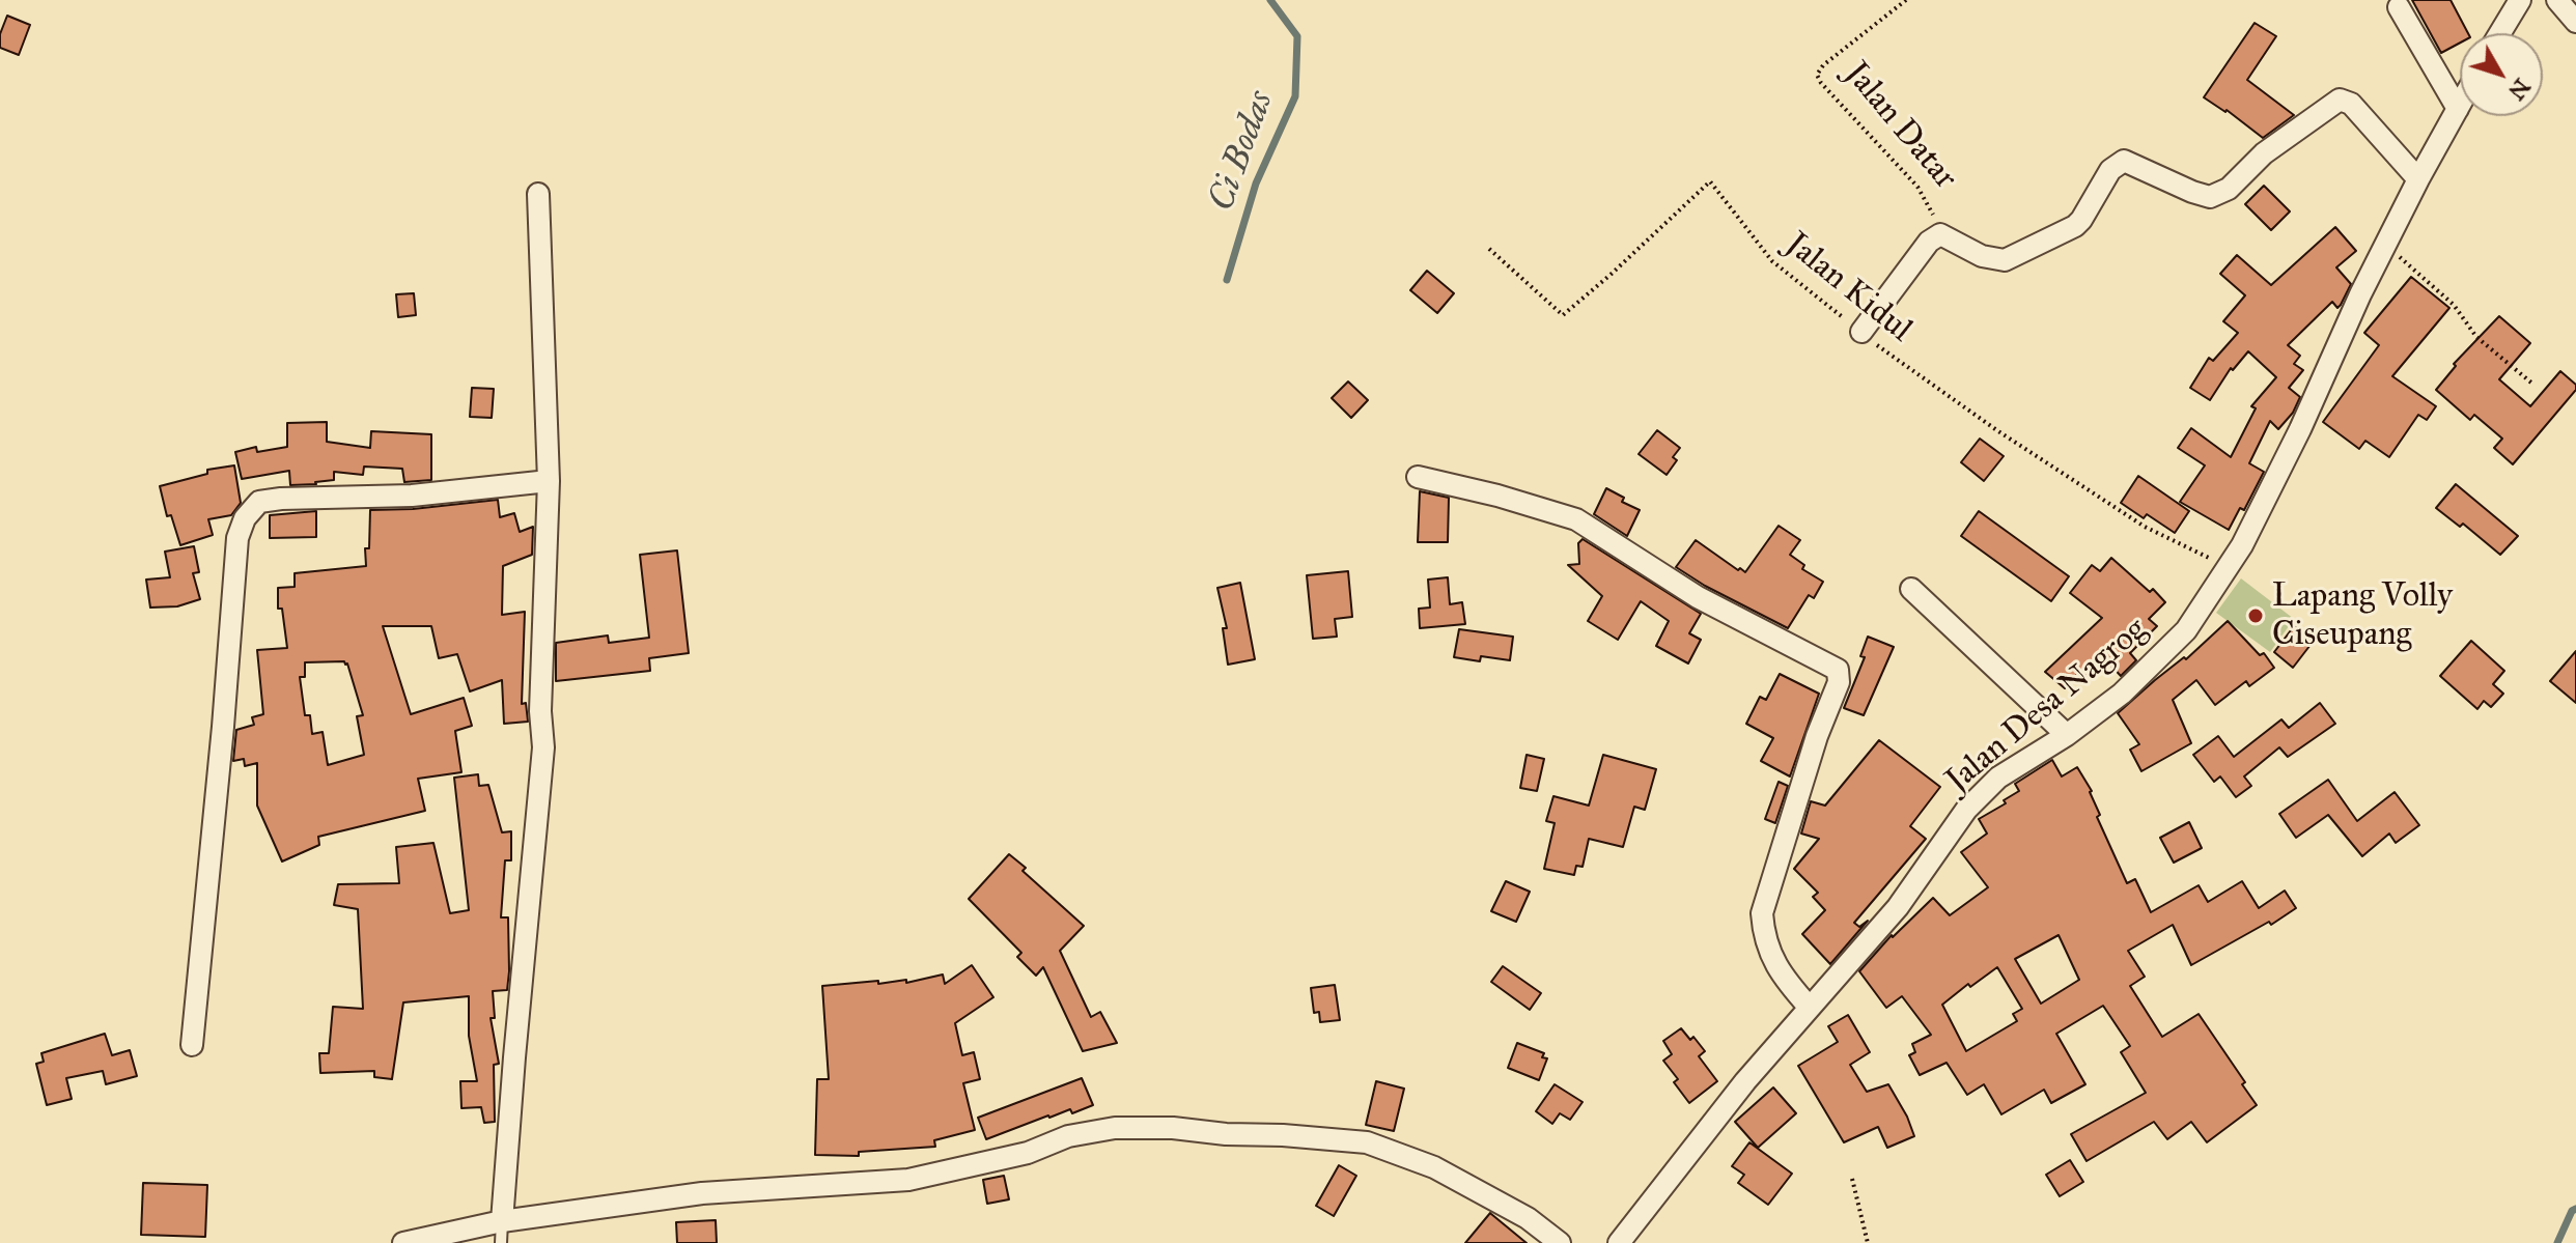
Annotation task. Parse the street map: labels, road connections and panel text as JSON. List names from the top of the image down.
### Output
{
  "streets": {
    "street": ["Jalan Datar", "Jalan Desa Nagrog"],
    "path": ["Jalan Kidul"]
  },
  "crossings": [
    ["Jalan Datar", "Jalan Kidul"],
    ["Jalan Datar", "Jalan Desa Nagrog"],
    ["Jalan Kidul", "Jalan Desa Nagrog"]
  ],
  "water": ["Ci Bodas"],
  "places": ["Lapang Volly Ciseupang"],
  "north": "bottom right"
}
